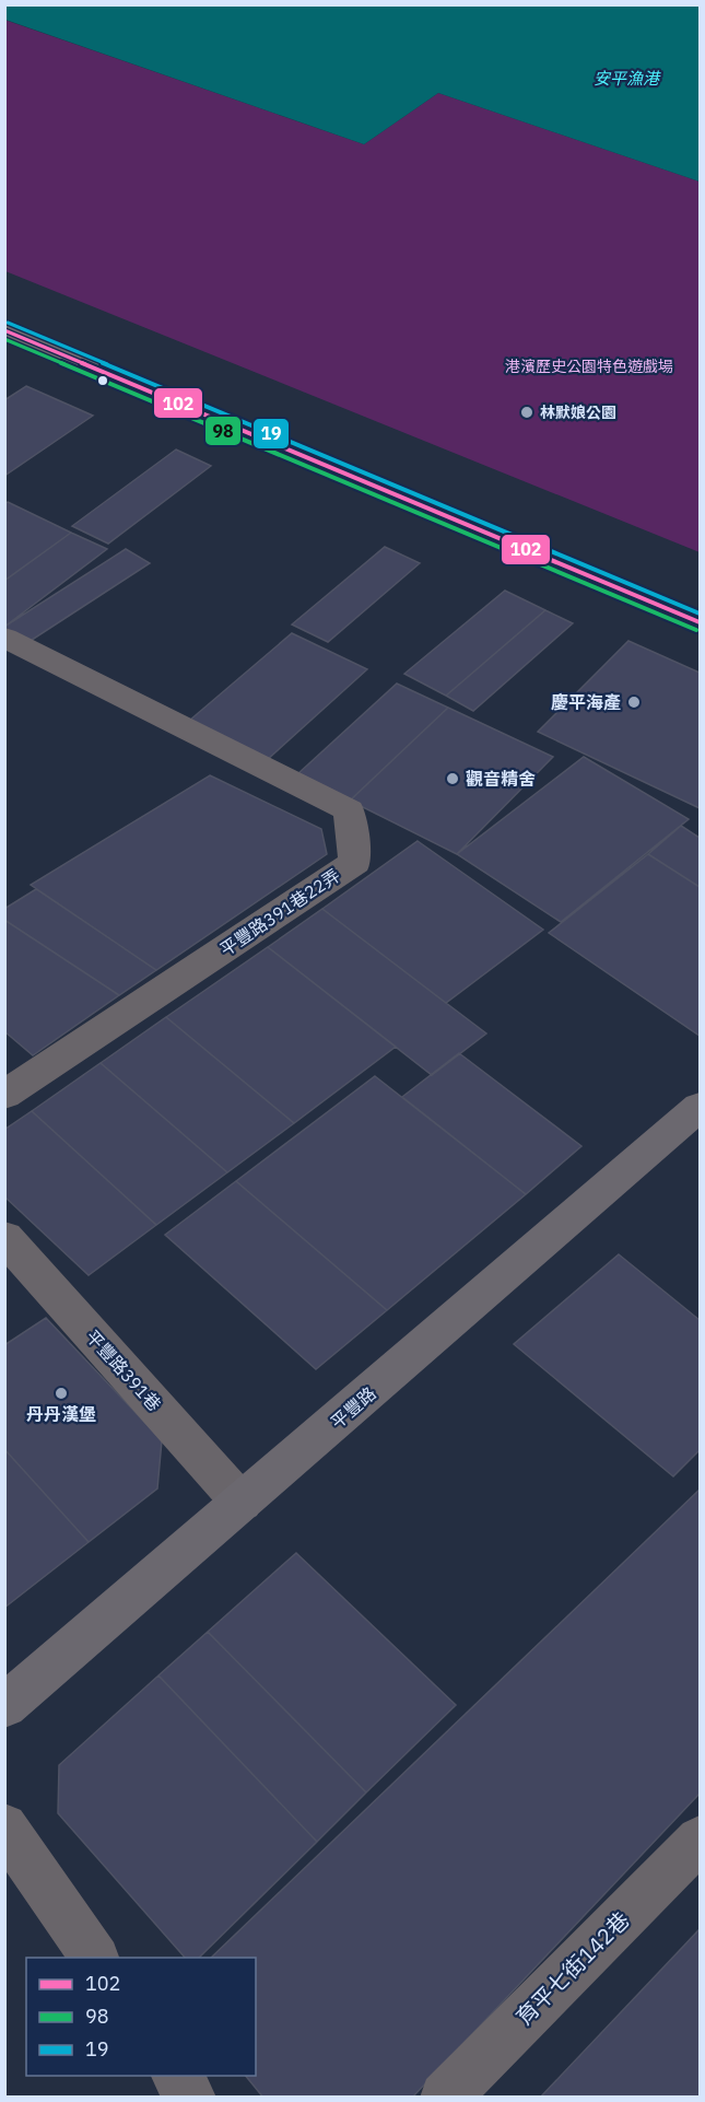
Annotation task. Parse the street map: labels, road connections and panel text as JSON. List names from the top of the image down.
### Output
{
  "streets": {
    "street": [
      "平豐路391巷22弄",
      "平豐路391巷",
      "平豐路",
      "育平七街142巷"
    ]
  },
  "crossings": [
    ["平豐路391巷", "平豐路"]
  ],
  "water": ["安平漁港"],
  "parks": ["港濱歷史公園特色遊戲場"],
  "places": [
    "林默娘公園",
    "慶平海產",
    "觀音精舍",
    "丹丹漢堡"
  ],
  "lines": ["transit line 19", "transit line 102", "transit line 98"],
  "legend": ["102", "98", "19"]
}
